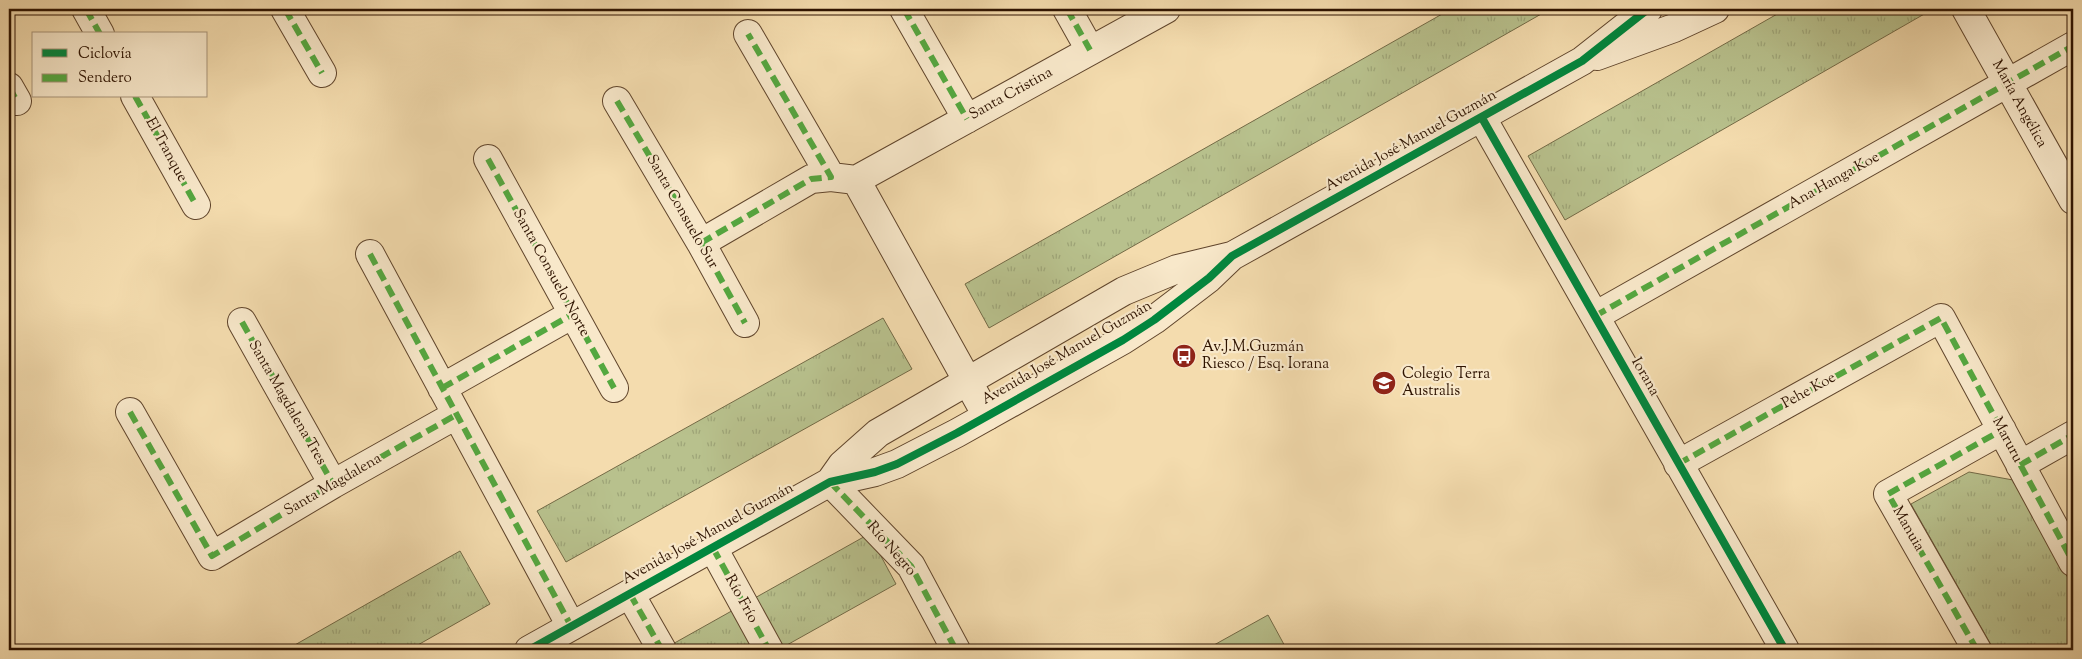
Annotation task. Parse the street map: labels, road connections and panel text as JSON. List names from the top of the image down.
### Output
{
  "streets": {
    "street": [
      "Santa Cristina",
      "María Angélica",
      "Avenida José Manuel Guzmán",
      "El Tranque",
      "Ana Hanga Koe",
      "Santa Consuelo Sur",
      "Santa Consuelo Norte",
      "Iorana",
      "Pehe Koe",
      "Santa Magdalena Tres",
      "Maruru",
      "Santa Magdalena",
      "Manuia",
      "Río Negro",
      "Río Frío"
    ]
  },
  "crossings": [
    ["Santa Cristina", "Santa Consuelo Sur"],
    ["María Angélica", "Ana Hanga Koe"],
    ["Avenida José Manuel Guzmán", "Iorana"],
    ["Avenida José Manuel Guzmán", "Río Negro"],
    ["Avenida José Manuel Guzmán", "Río Frío"],
    ["Ana Hanga Koe", "Iorana"],
    ["Iorana", "Pehe Koe"],
    ["Pehe Koe", "Maruru"],
    ["Santa Magdalena Tres", "Santa Magdalena"],
    ["Maruru", "Manuia"]
  ],
  "places": {
    "bus stop": ["Av.J.M.Guzmán Riesco / Esq. Iorana"],
    "school or university": ["Colegio Terra Australis"]
  },
  "legend": ["Ciclovía", "Sendero"]
}
